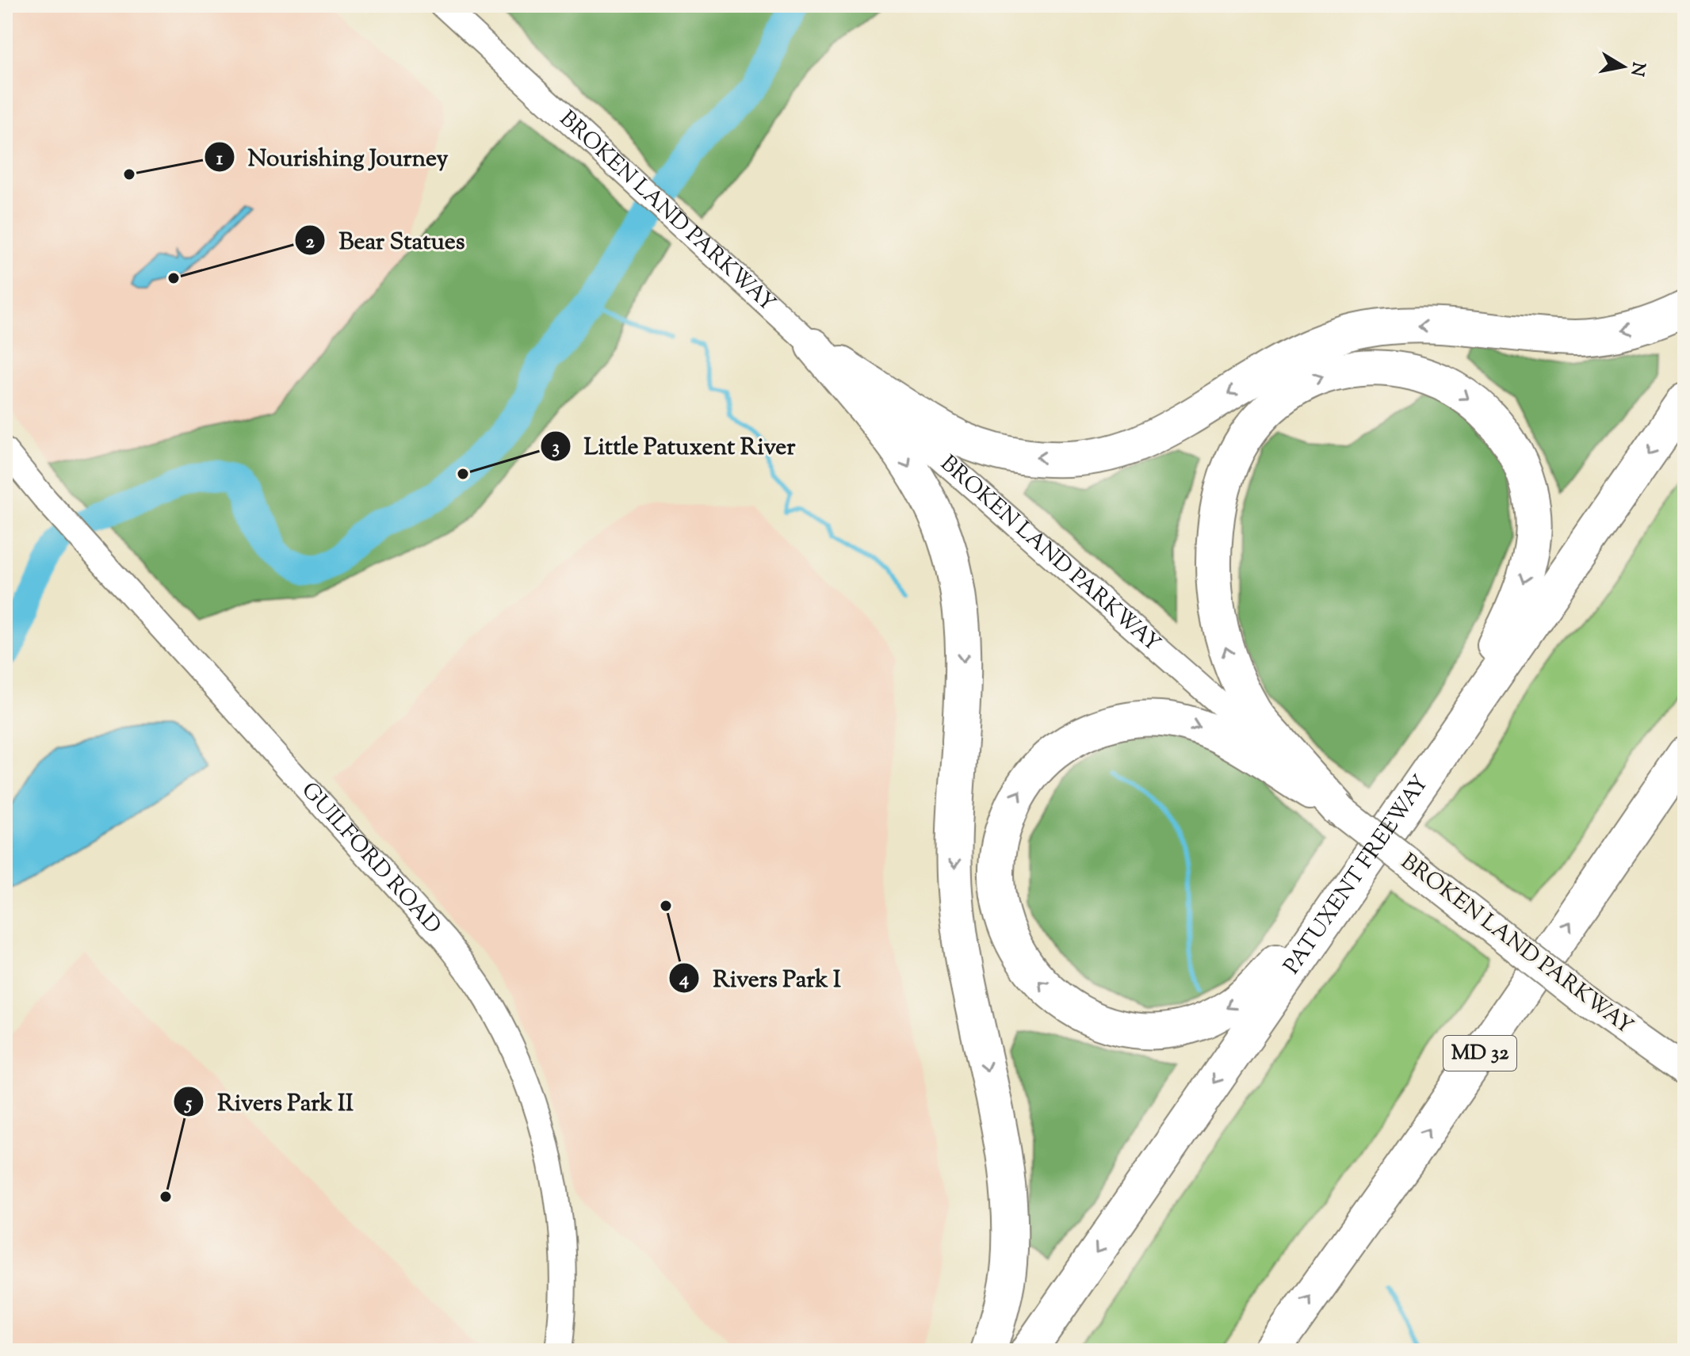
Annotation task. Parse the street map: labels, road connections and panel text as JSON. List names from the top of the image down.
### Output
{
  "streets": {
    "highway": ["PATUXENT FREEWAY", "MD 32"],
    "main road": ["BROKEN LAND PARKWAY"],
    "street": ["GUILFORD ROAD"]
  },
  "places": [
    "Nourishing Journey",
    "Bear Statues",
    "Little Patuxent River",
    "Rivers Park I",
    "Rivers Park II"
  ],
  "north": "right"
}
